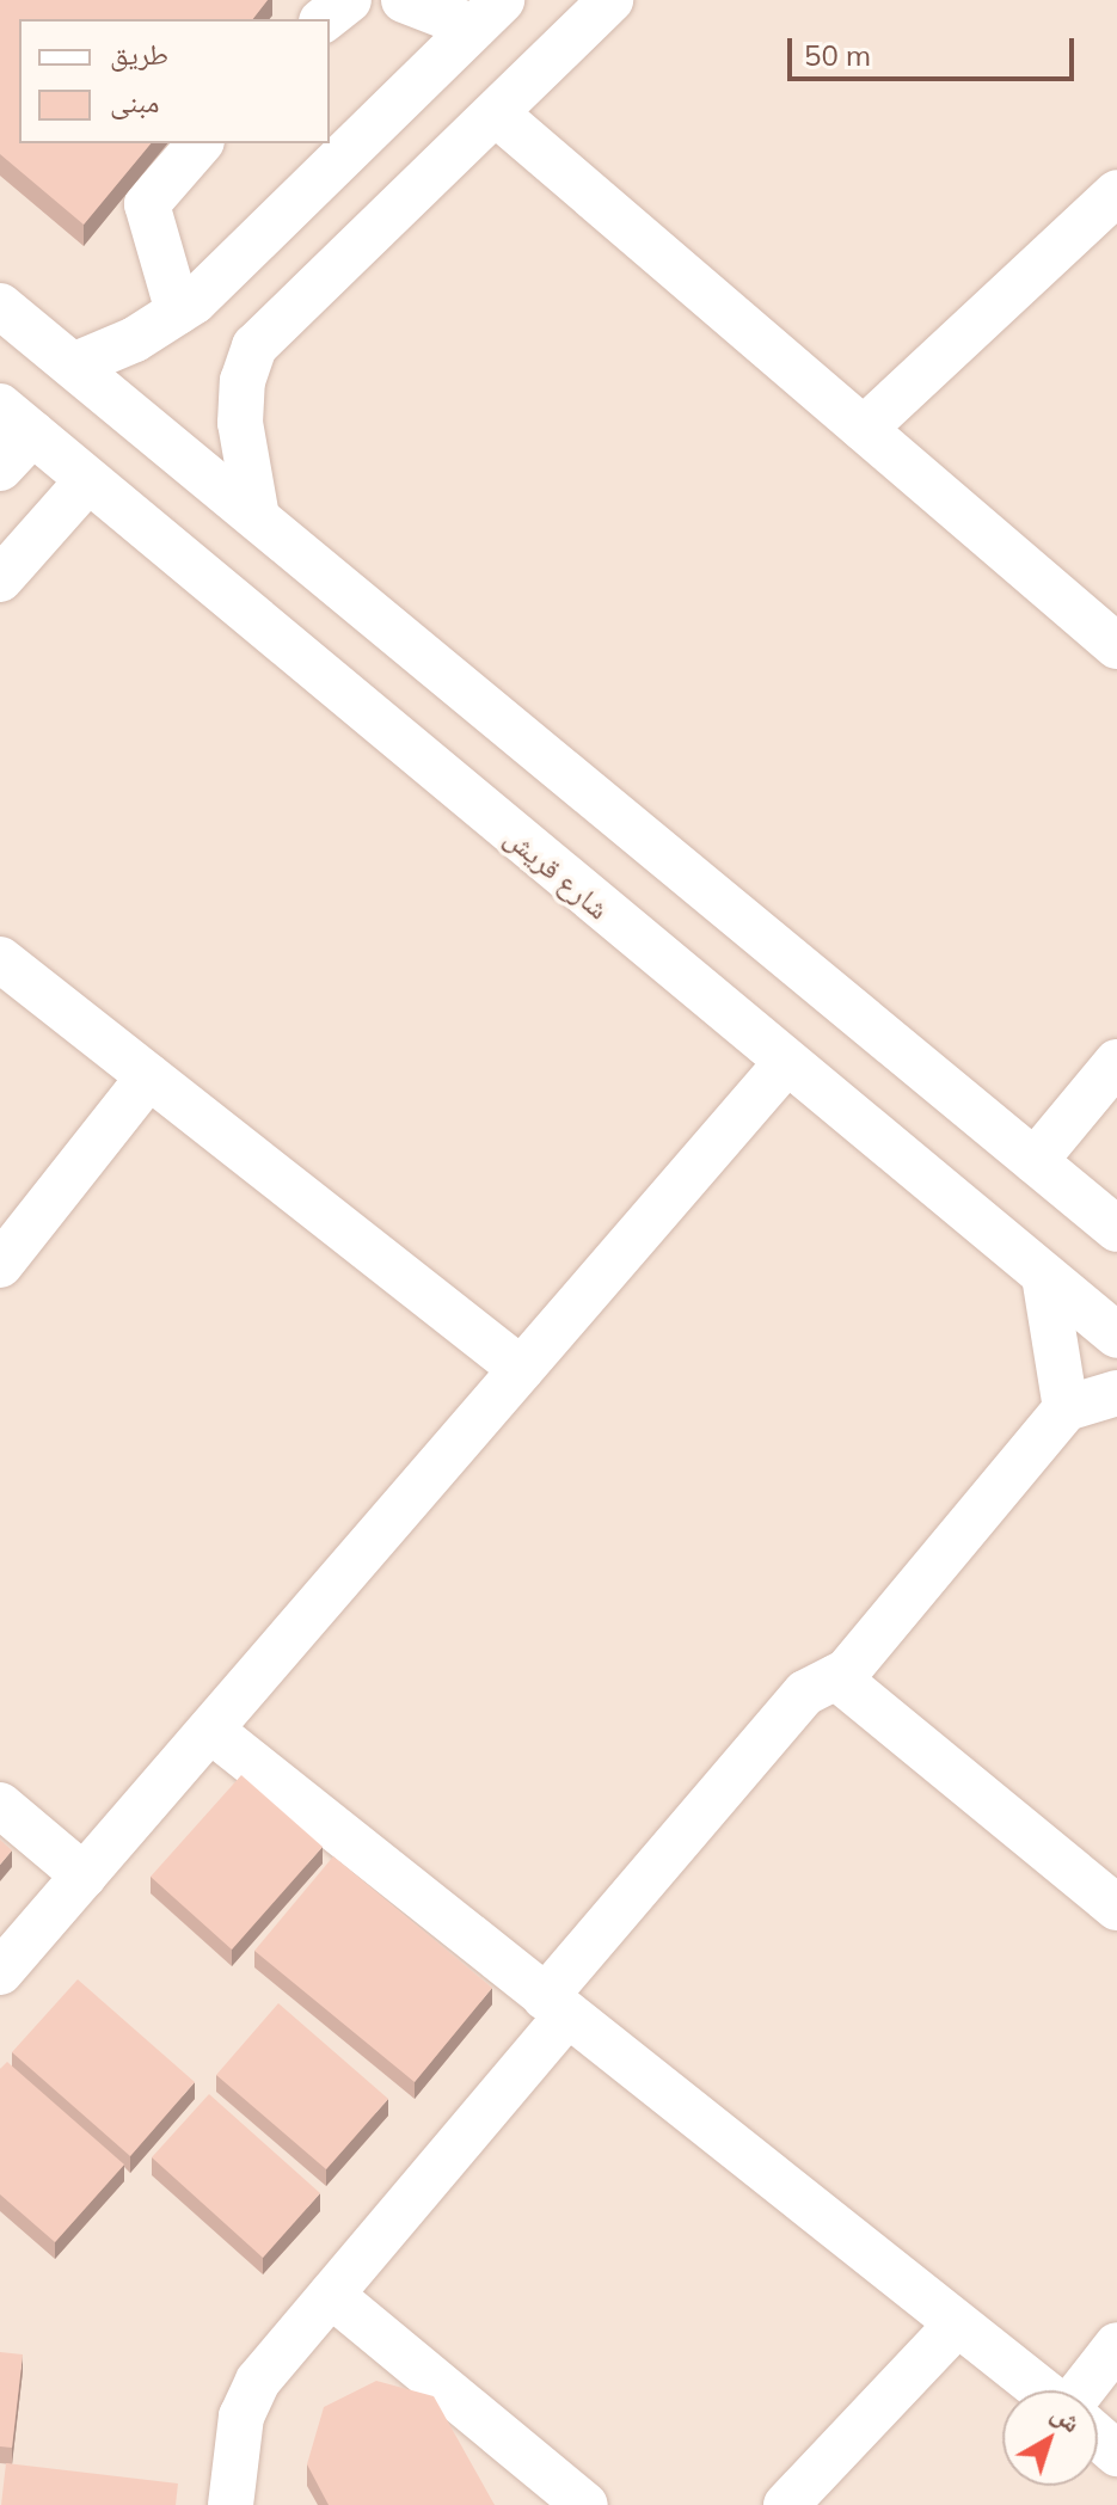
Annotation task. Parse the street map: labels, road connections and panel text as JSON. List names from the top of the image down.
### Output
{
  "streets": {
    "street": ["شارع قريش"]
  },
  "legend": ["طريق", "مبنى"],
  "scale_bar": "50 m",
  "north": "top right"
}
